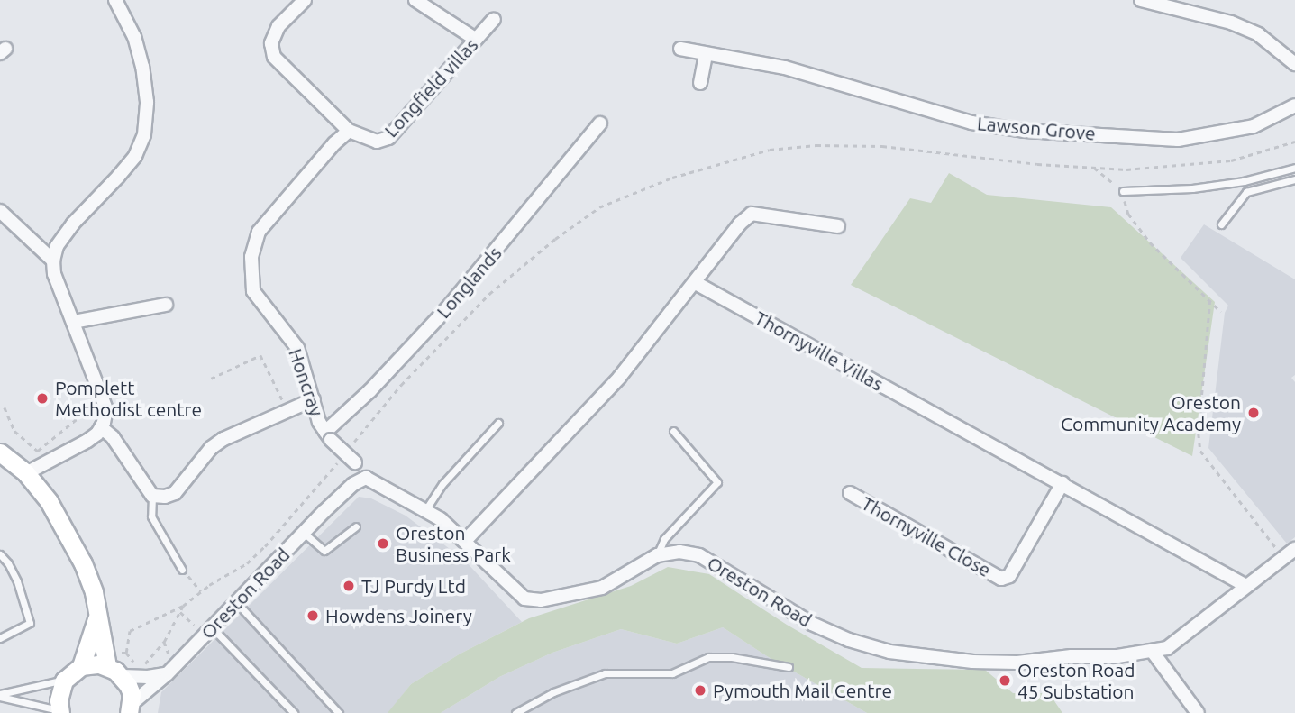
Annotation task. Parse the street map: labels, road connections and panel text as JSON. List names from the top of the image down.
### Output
{
  "streets": {
    "street": [
      "Longfield villas",
      "Lawson Grove",
      "Longlands",
      "Thornyville Villas",
      "Honcray",
      "Thornyville Close",
      "Oreston Road"
    ]
  },
  "crossings": [
    ["Longfield villas", "Honcray"],
    ["Longlands", "Honcray"],
    ["Thornyville Villas", "Thornyville Close"],
    ["Thornyville Villas", "Oreston Road"],
    ["Honcray", "Oreston Road"]
  ],
  "places": [
    "Pomplett Methodist centre",
    "Oreston Community Academy",
    "Oreston Business Park",
    "TJ Purdy Ltd",
    "Howdens Joinery",
    "Oreston Road 45 Substation",
    "Pymouth Mail Centre"
  ]
}
